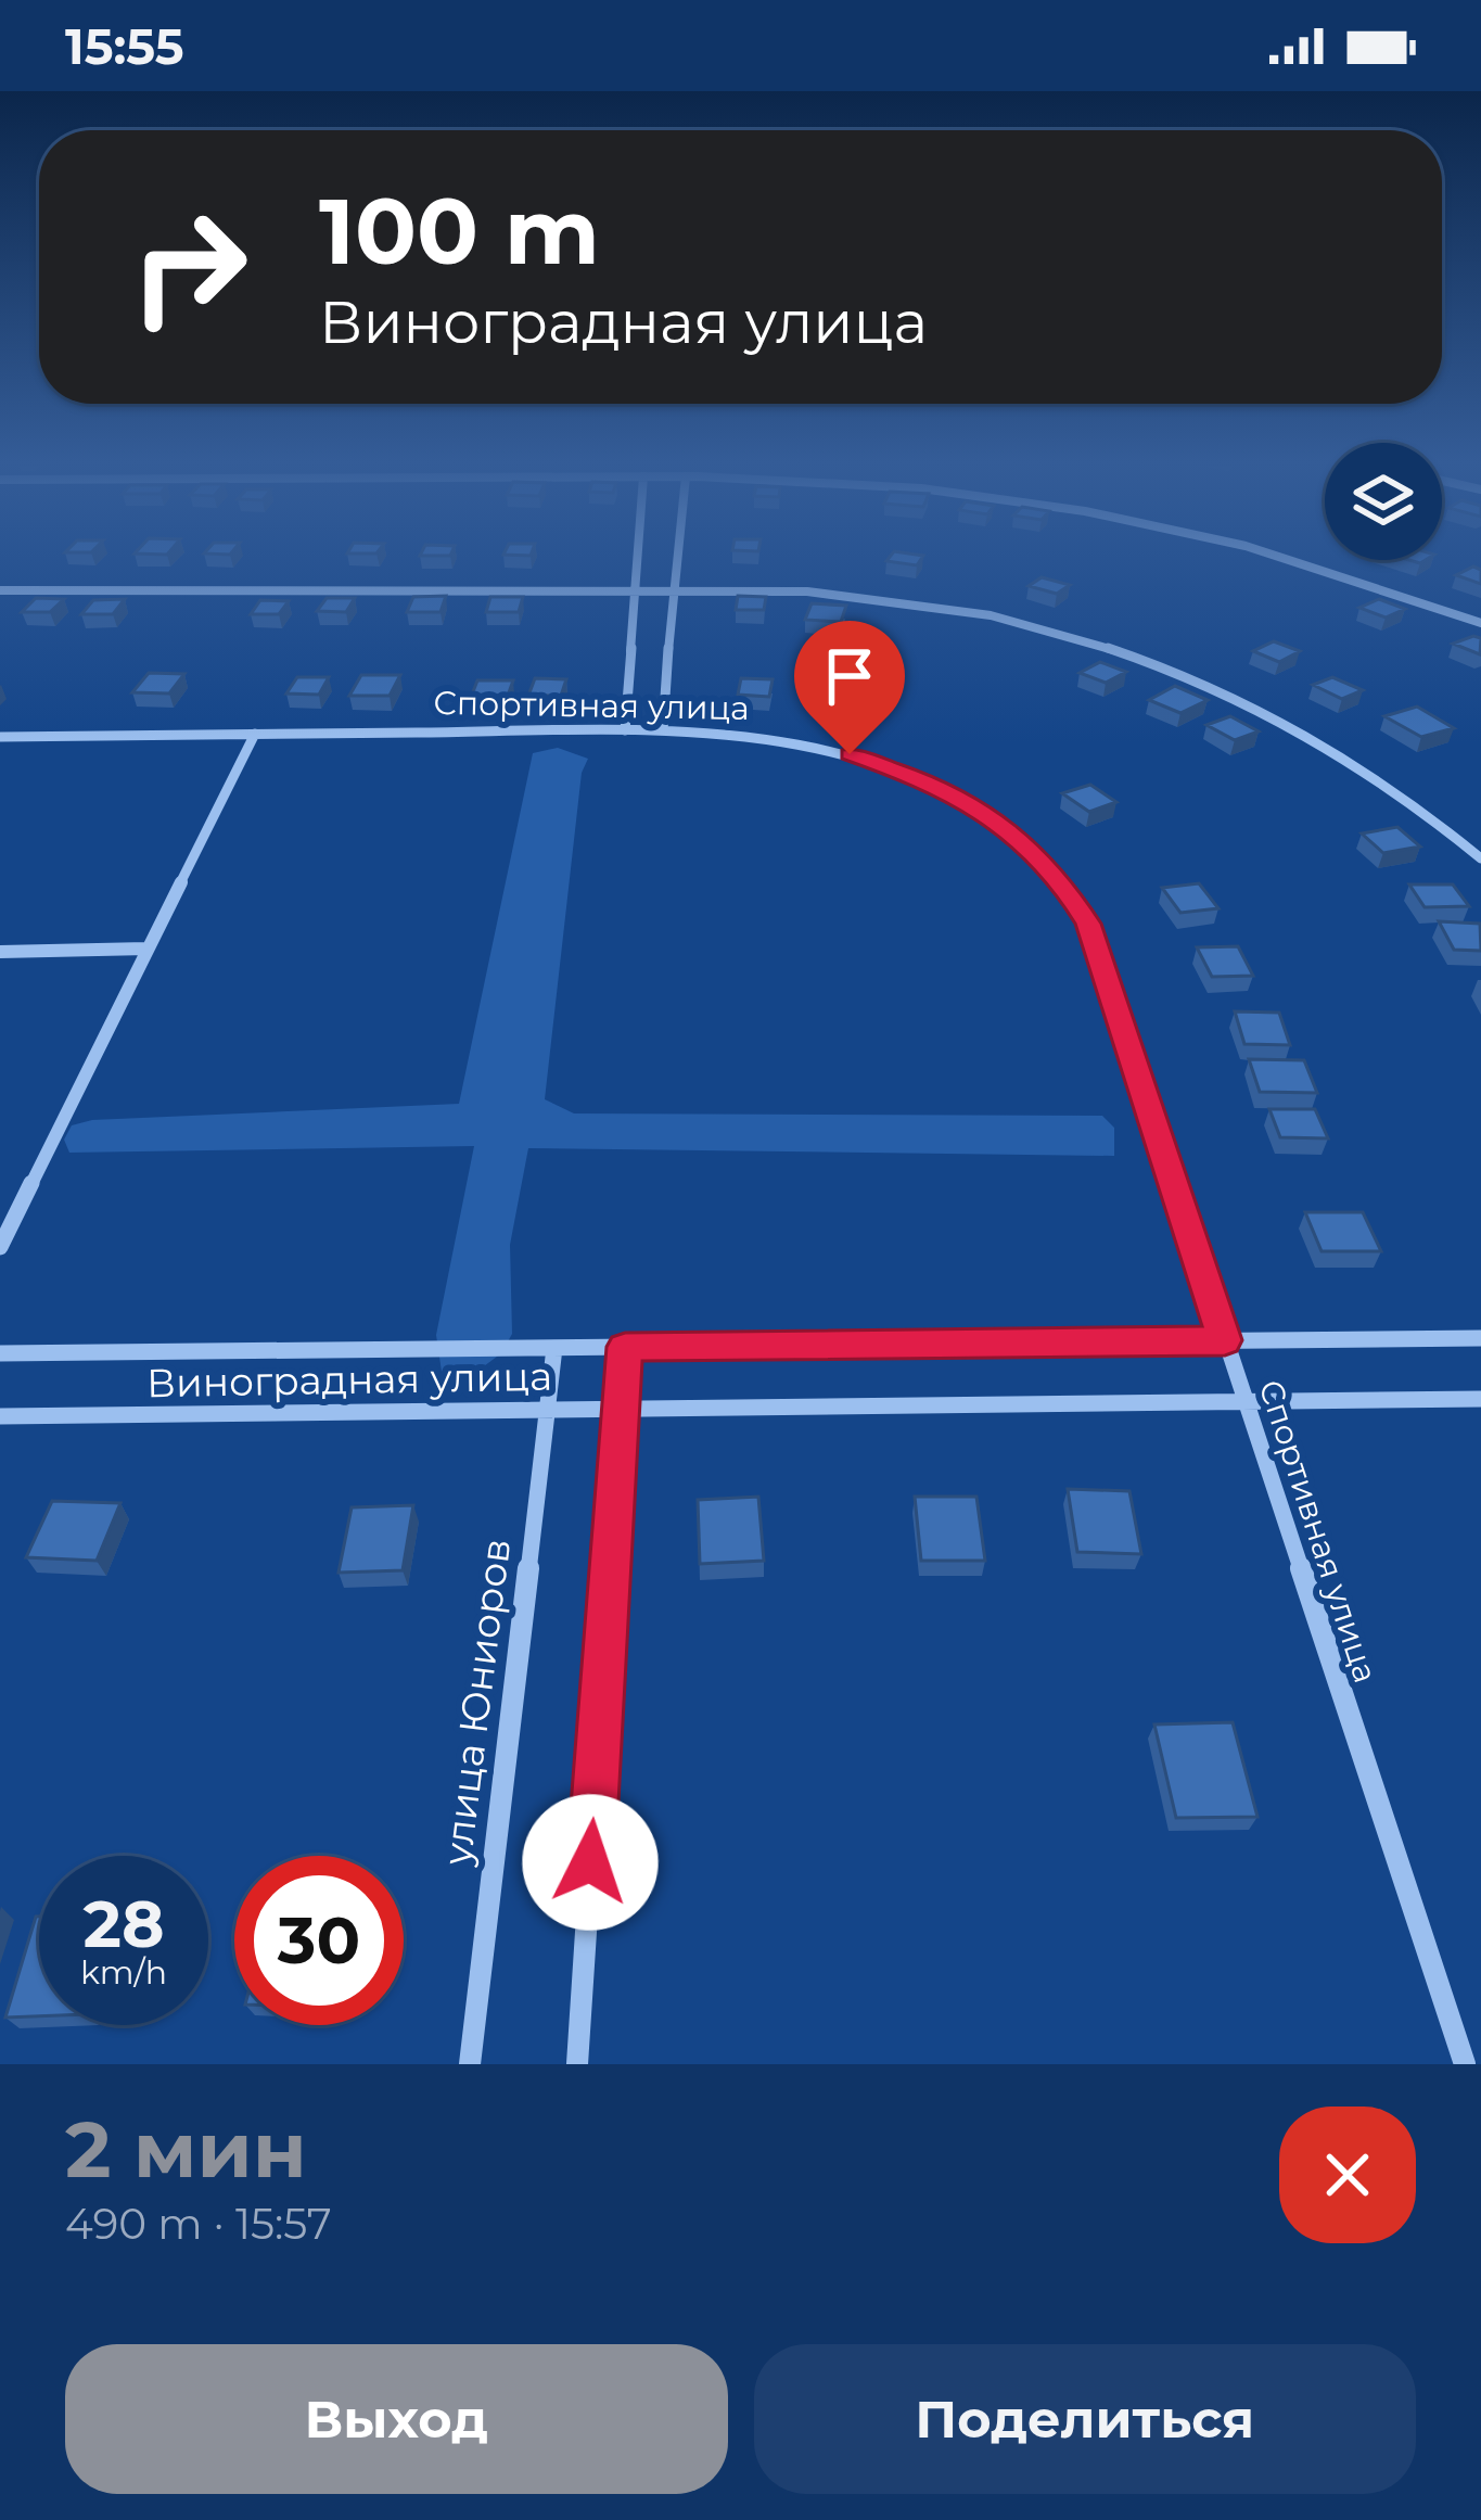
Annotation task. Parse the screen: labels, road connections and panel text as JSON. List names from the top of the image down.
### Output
{
  "streets": {
    "street": ["Спортивная улица", "Виноградная улица", "улица Юниоров"]
  },
  "crossings": [
    ["Спортивная улица", "Виноградная улица"],
    ["Виноградная улица", "улица Юниоров"]
  ],
  "page": {
    "status": "15:55",
    "turn": ["100 m", "Виноградная улица"],
    "speed": "28 km/h",
    "limit": "30",
    "heading": ["2 мин", "490 m · 15:57"],
    "buttons": ["Выход", "Поделиться"]
  }
}
